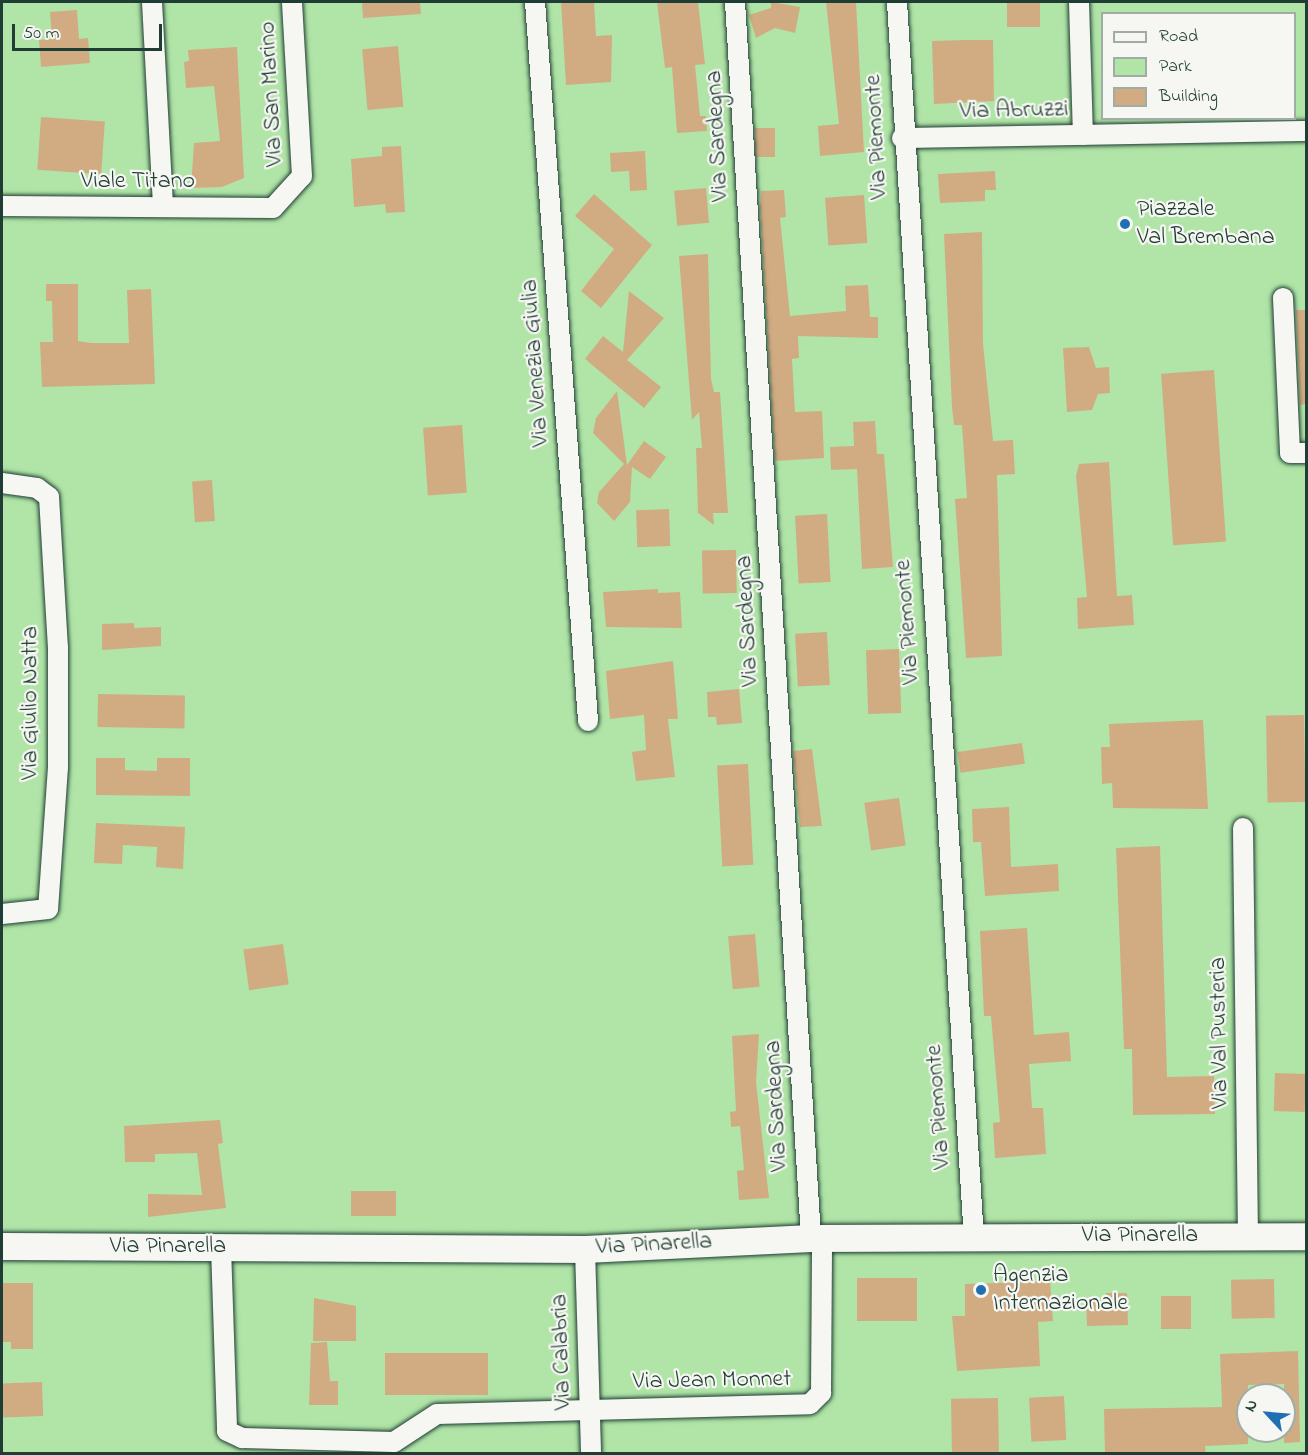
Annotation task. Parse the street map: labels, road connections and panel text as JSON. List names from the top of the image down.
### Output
{
  "streets": {
    "street": [
      "Via San Marino",
      "Via Abruzzi",
      "Via Sardegna",
      "Via Piemonte",
      "Viale Titano",
      "Via Venezia Giulia",
      "Via Giulio Natta",
      "Via Val Pusteria",
      "Via Pinarella",
      "Via Calabria",
      "Via Jean Monnet"
    ]
  },
  "crossings": [
    ["Via San Marino", "Viale Titano"],
    ["Via Abruzzi", "Via Piemonte"],
    ["Via Sardegna", "Via Pinarella"],
    ["Via Sardegna", "Via Jean Monnet"],
    ["Via Piemonte", "Via Pinarella"],
    ["Via Val Pusteria", "Via Pinarella"],
    ["Via Pinarella", "Via Calabria"],
    ["Via Pinarella", "Via Jean Monnet"],
    ["Via Calabria", "Via Jean Monnet"]
  ],
  "places": ["Piazzale Val Brembana", "Agenzia Internazionale"],
  "legend": ["Road", "Park", "Building"],
  "scale_bar": "50 m",
  "north": "top left"
}
